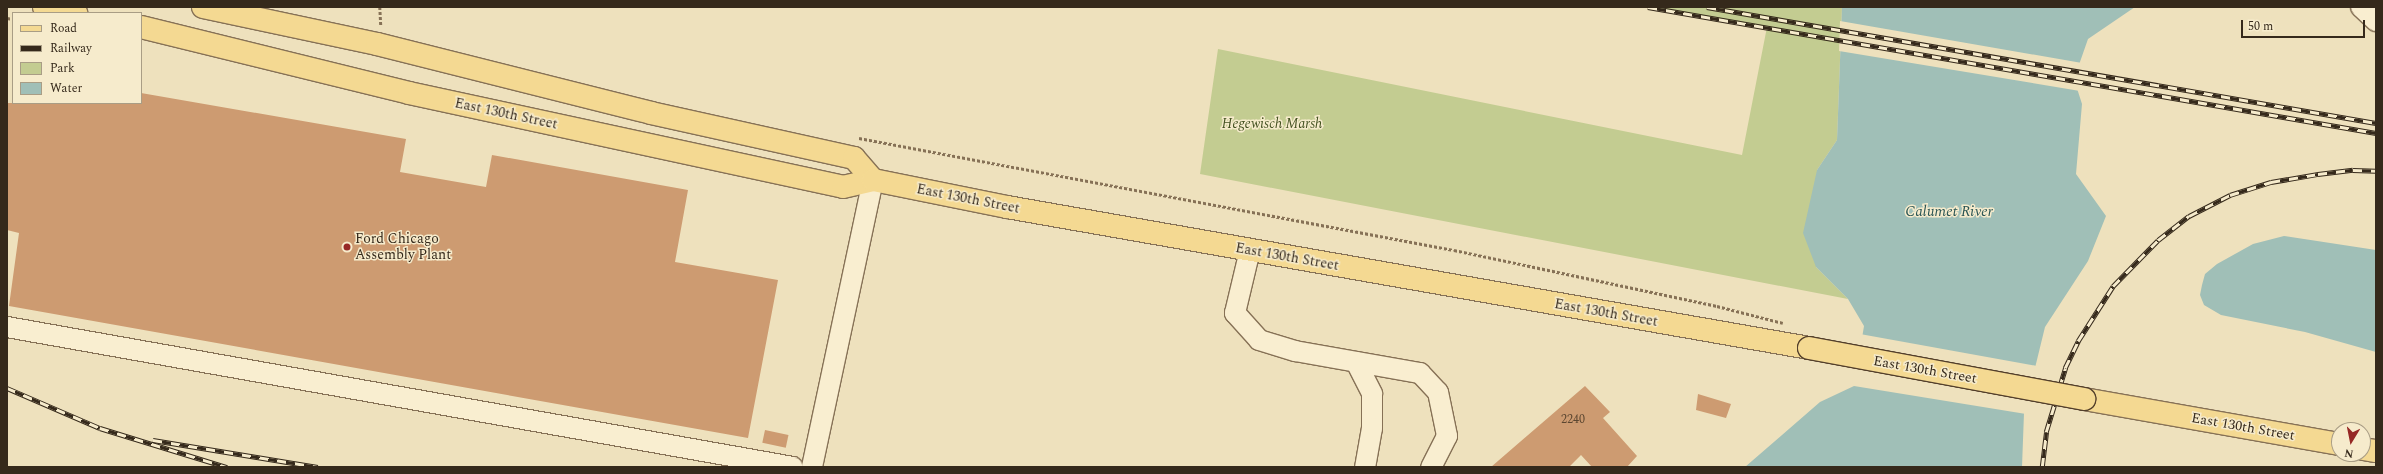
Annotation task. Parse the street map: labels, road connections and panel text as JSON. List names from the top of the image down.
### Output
{
  "streets": {
    "main road": ["East 130th Street"]
  },
  "water": ["Calumet River"],
  "parks": ["Hegewisch Marsh"],
  "places": ["Ford Chicago Assembly Plant"],
  "house_numbers": ["2240"],
  "legend": [
    "Road",
    "Railway",
    "Park",
    "Water"
  ],
  "scale_bar": "50 m",
  "north": "bottom"
}
